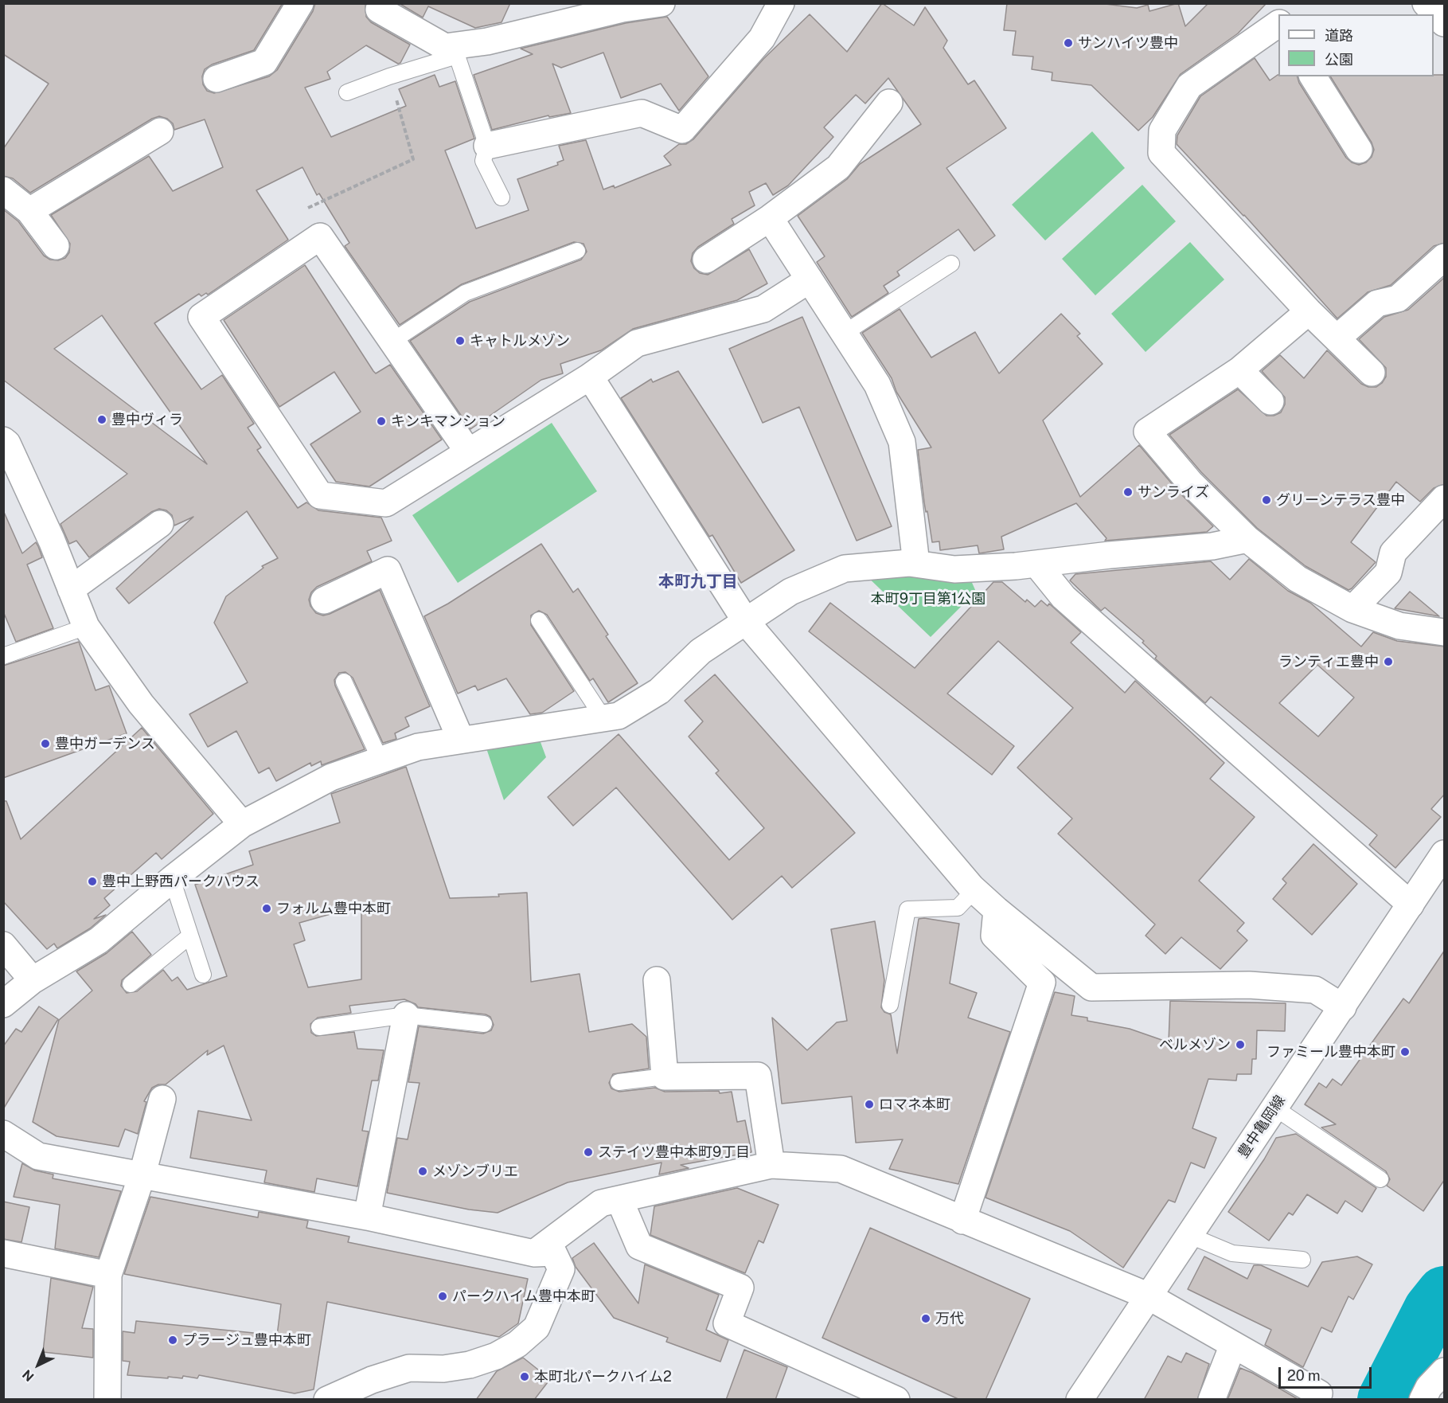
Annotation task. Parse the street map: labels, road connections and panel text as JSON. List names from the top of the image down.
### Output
{
  "streets": {
    "street": ["豊中亀岡線"]
  },
  "districts": ["本町九丁目"],
  "parks": ["本町9丁目第1公園"],
  "places": [
    "サンハイツ豊中",
    "キャトルメゾン",
    "豊中ヴィラ",
    "キンキマンション",
    "サンライズ",
    "グリーンテラス豊中",
    "ランティエ豊中",
    "豊中ガーデンス",
    "豊中上野西パークハウス",
    "フォルム豊中本町",
    "ベルメゾン",
    "ファミール豊中本町",
    "ロマネ本町",
    "ステイツ豊中本町9丁目",
    "メゾンブリエ",
    "パークハイム豊中本町",
    "万代",
    "プラージュ豊中本町",
    "本町北パークハイム2"
  ],
  "legend": ["道路", "公園"],
  "scale_bar": "20 m",
  "north": "bottom left"
}
